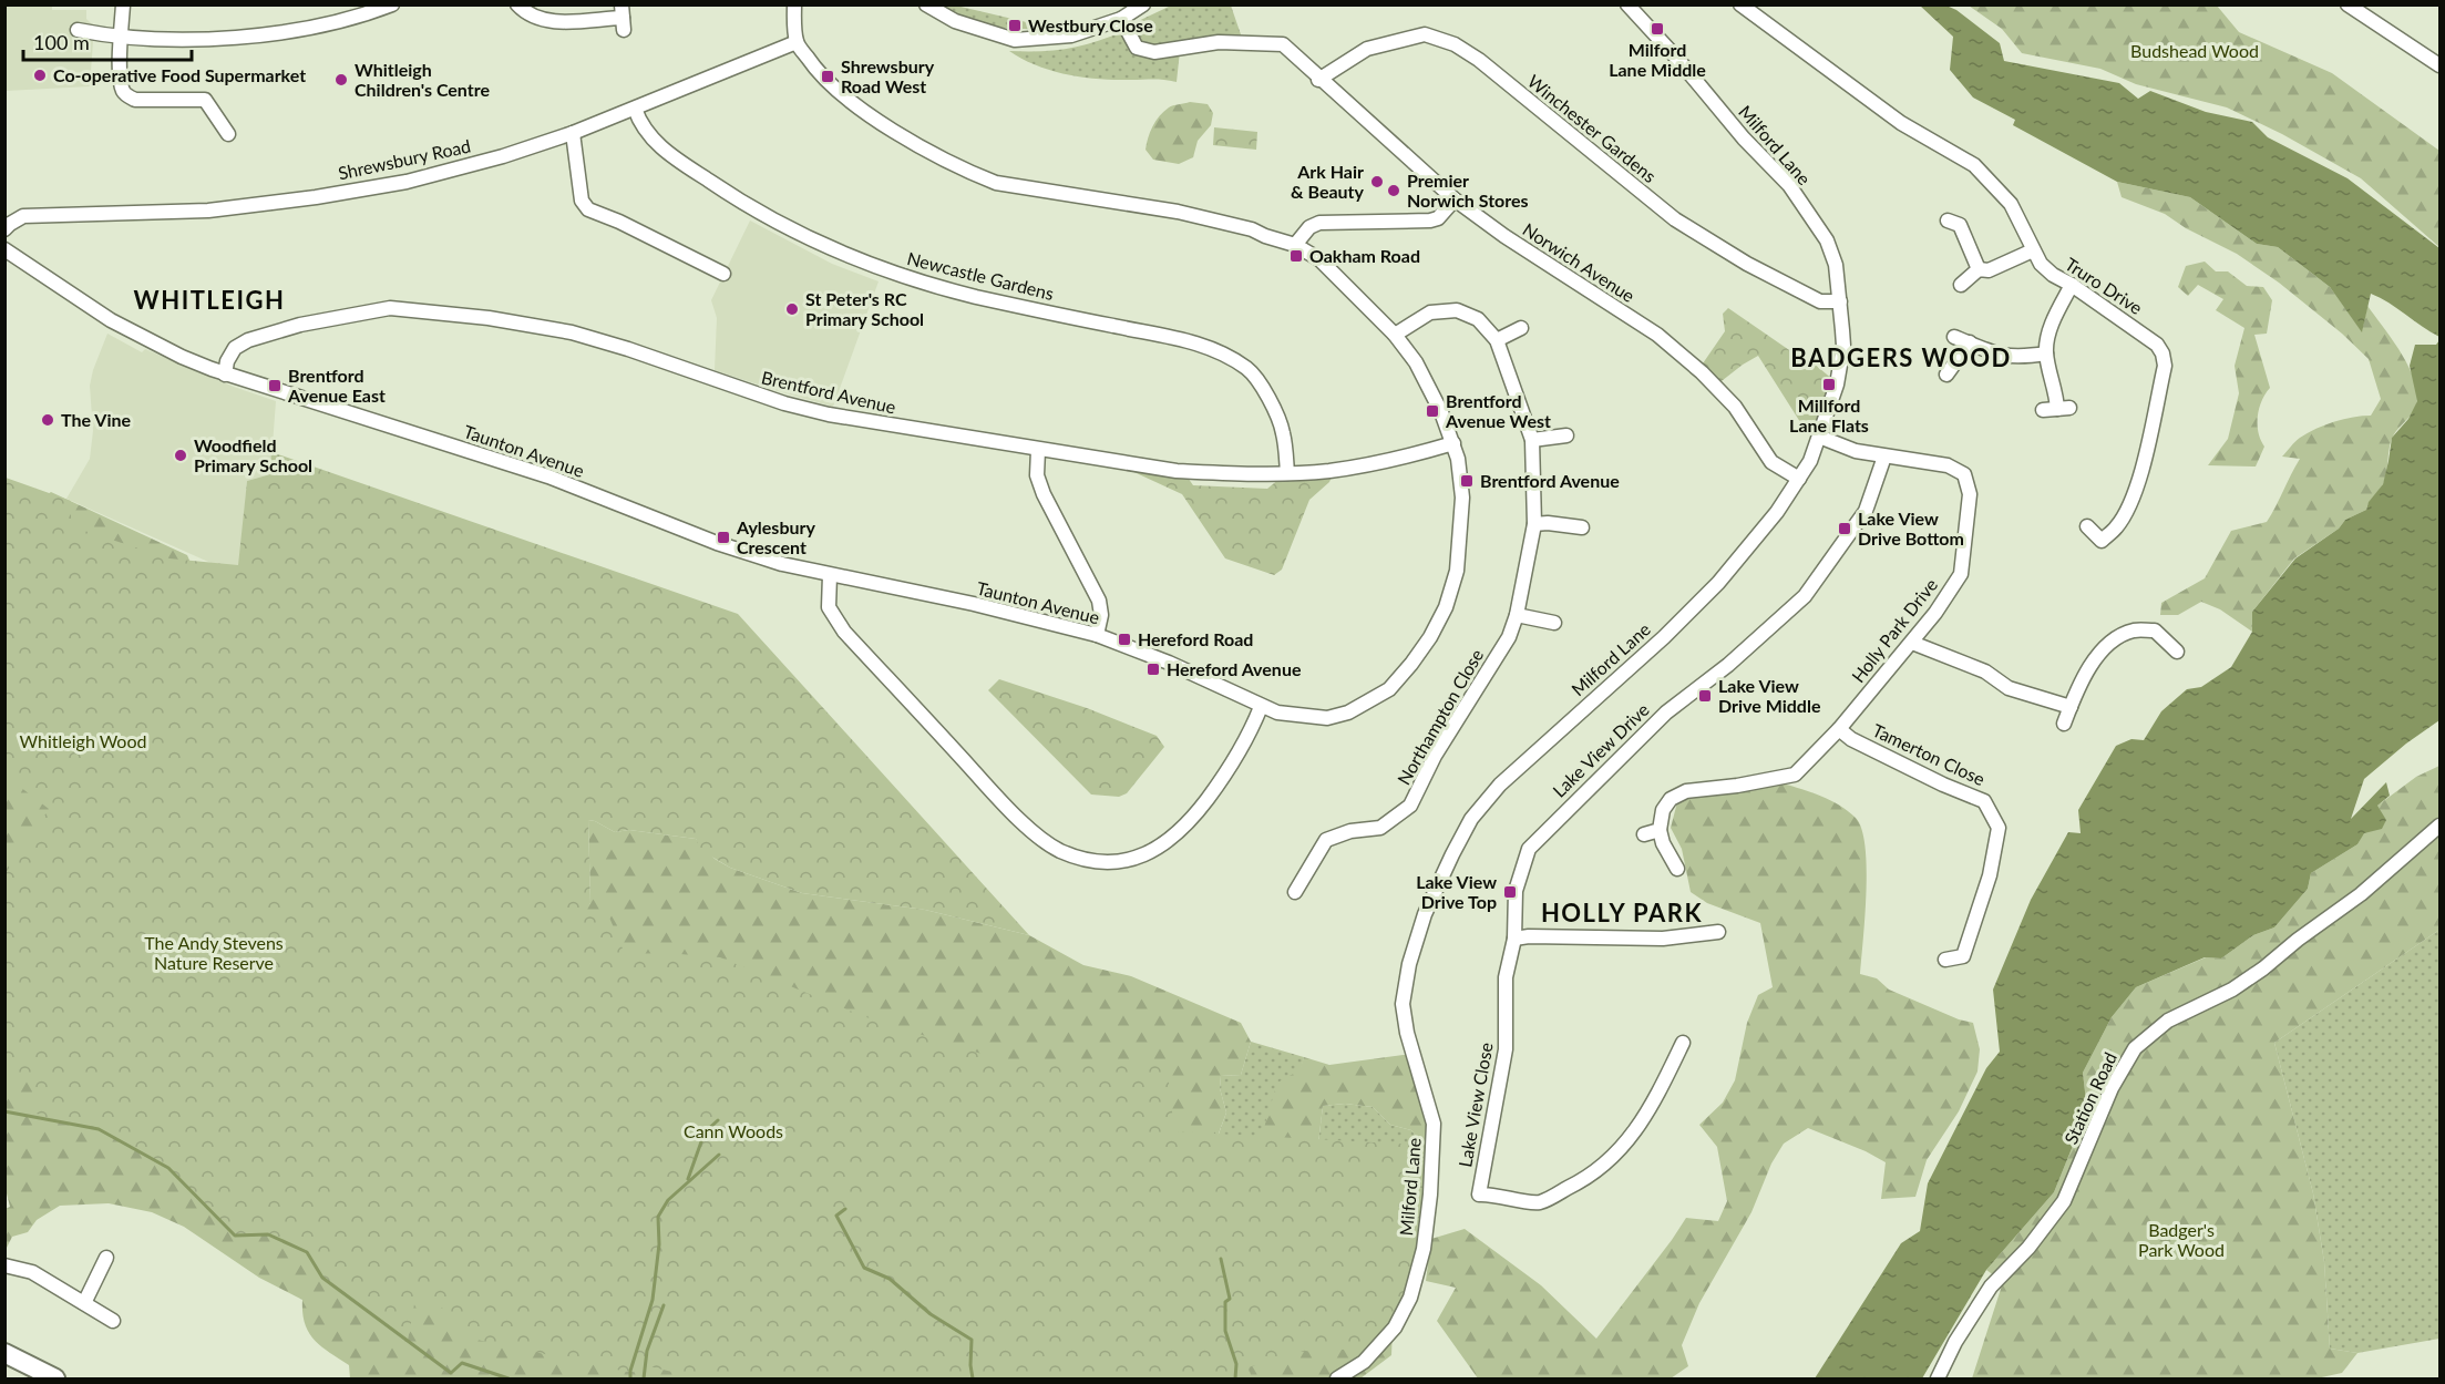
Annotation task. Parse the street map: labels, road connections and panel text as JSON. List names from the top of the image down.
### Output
{
  "streets": {
    "street": [
      "Winchester Gardens",
      "Milford Lane",
      "Shrewsbury Road",
      "Norwich Avenue",
      "Newcastle Gardens",
      "Truro Drive",
      "Brentford Avenue",
      "Taunton Avenue",
      "Holly Park Drive",
      "Northampton Close",
      "Lake View Drive",
      "Tamerton Close",
      "Station Road",
      "Lake View Close"
    ]
  },
  "crossings": [
    ["Winchester Gardens", "Milford Lane"],
    ["Winchester Gardens", "Norwich Avenue"],
    ["Milford Lane", "Norwich Avenue"],
    ["Milford Lane", "Holly Park Drive"],
    ["Shrewsbury Road", "Newcastle Gardens"],
    ["Shrewsbury Road", "Taunton Avenue"],
    ["Newcastle Gardens", "Brentford Avenue"],
    ["Brentford Avenue", "Taunton Avenue"],
    ["Taunton Avenue", "Northampton Close"],
    ["Holly Park Drive", "Lake View Drive"],
    ["Holly Park Drive", "Tamerton Close"],
    ["Lake View Drive", "Lake View Close"]
  ],
  "districts": ["WHITLEIGH", "BADGERS WOOD", "HOLLY PARK"],
  "parks": [
    "Budshead Wood",
    "Whitleigh Wood",
    "The Andy Stevens Nature Reserve",
    "Cann Woods",
    "Badger's Park Wood"
  ],
  "places": {
    "transit": [
      "Westbury Close",
      "Milford Lane Middle",
      "Shrewsbury Road West",
      "Oakham Road",
      "Millford Lane Flats",
      "Brentford Avenue East",
      "Brentford Avenue West",
      "Brentford Avenue",
      "Lake View Drive Bottom",
      "Aylesbury Crescent",
      "Hereford Road",
      "Hereford Avenue",
      "Lake View Drive Middle",
      "Lake View Drive Top"
    ],
    "other": [
      "Co-operative Food Supermarket",
      "Whitleigh Children's Centre",
      "Ark Hair & Beauty",
      "Premier Norwich Stores",
      "St Peter's RC Primary School",
      "The Vine",
      "Woodfield Primary School"
    ]
  },
  "scale_bar": "100 m"
}
